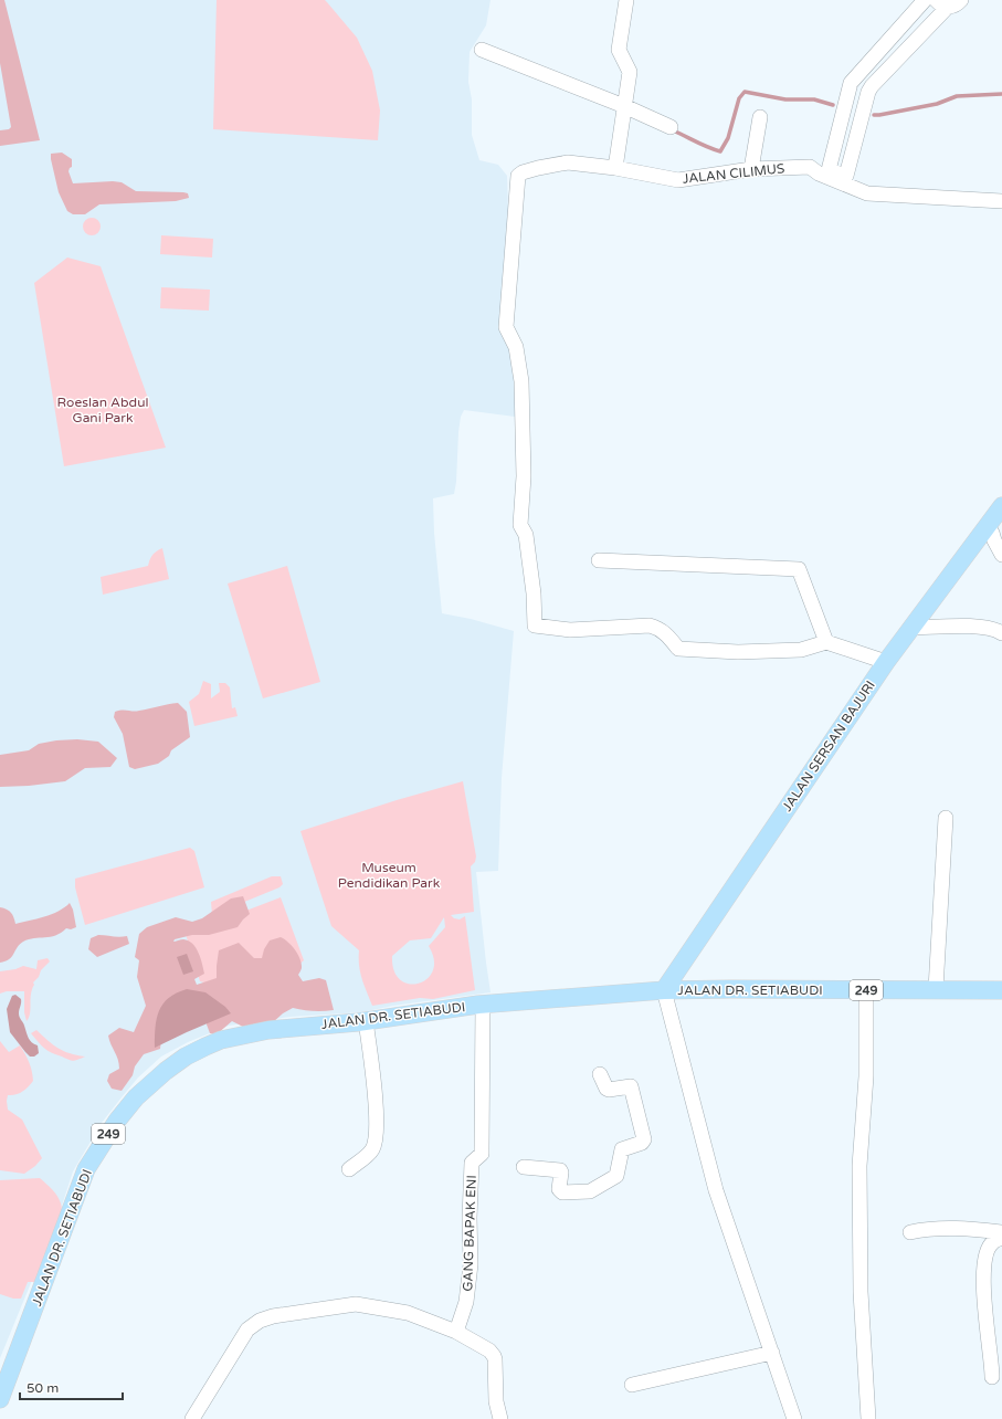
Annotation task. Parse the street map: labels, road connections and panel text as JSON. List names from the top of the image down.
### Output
{
  "streets": {
    "main road": ["JALAN SERSAN BAJURI", "JALAN DR. SETIABUDI", "249"],
    "street": ["JALAN CILIMUS", "GANG BAPAK ENI"]
  },
  "crossings": [
    ["JALAN SERSAN BAJURI", "JALAN DR. SETIABUDI"],
    ["JALAN DR. SETIABUDI", "GANG BAPAK ENI"]
  ],
  "parks": ["Roeslan Abdul Gani Park", "Museum Pendidikan Park"],
  "scale_bar": "50 m"
}
